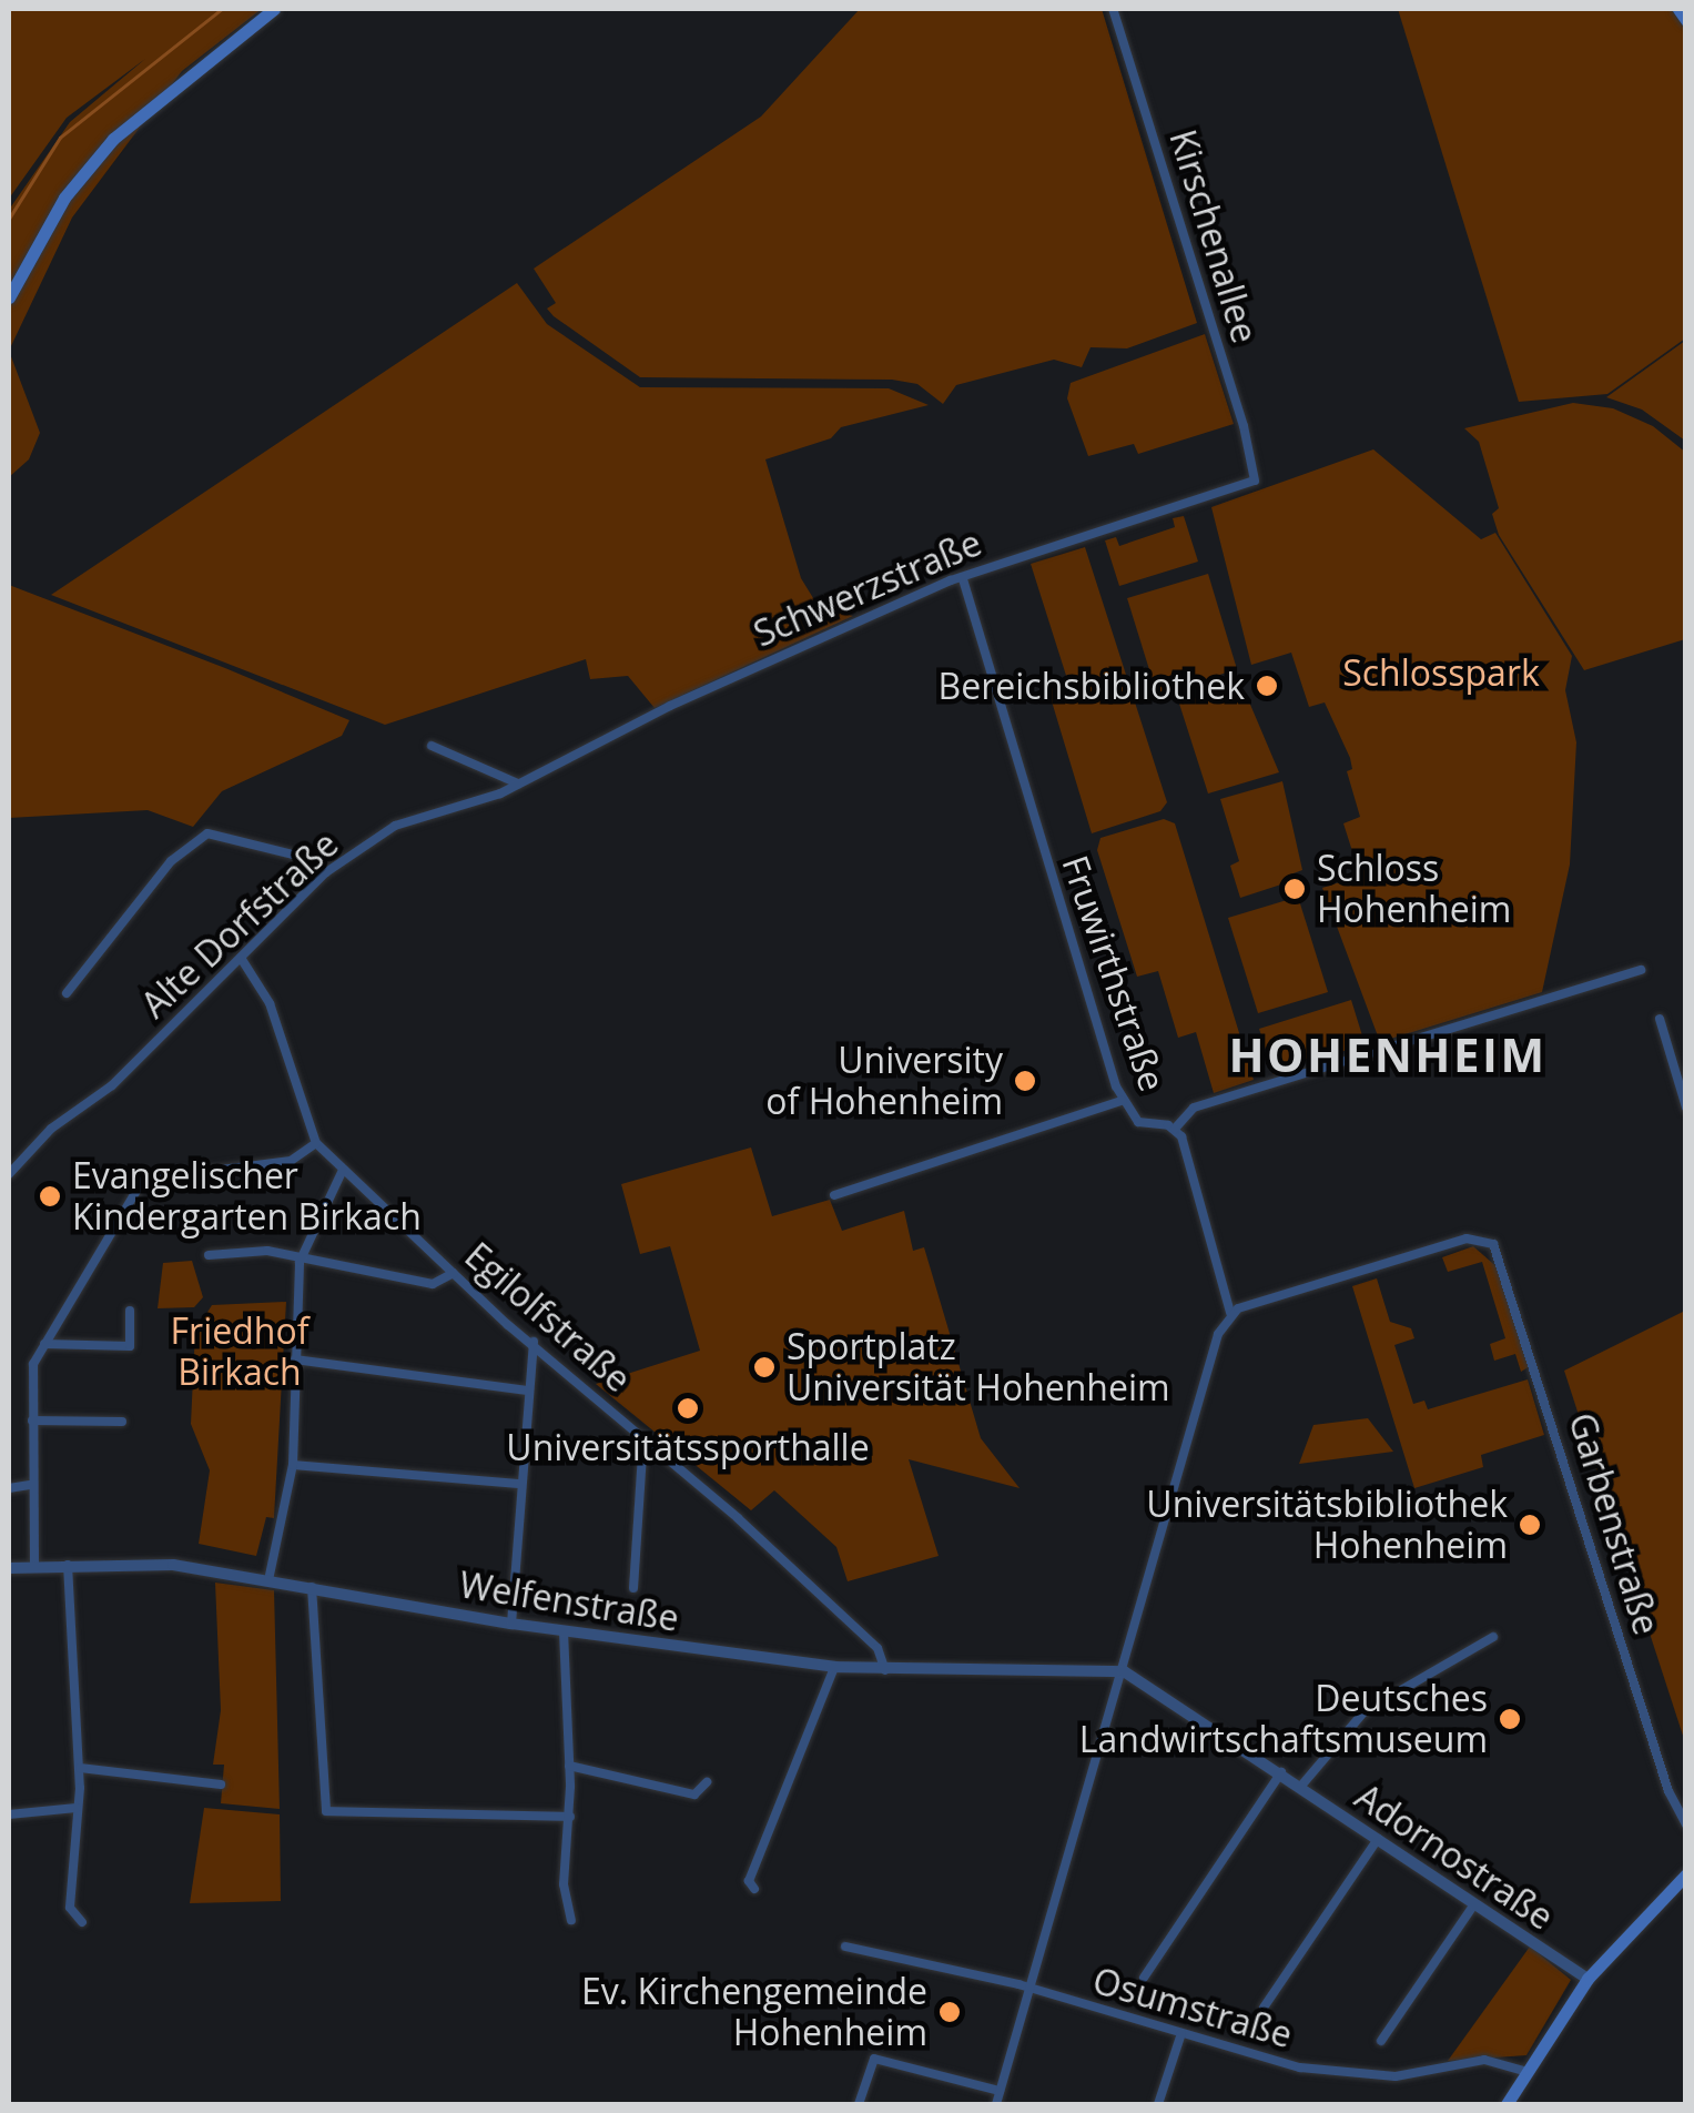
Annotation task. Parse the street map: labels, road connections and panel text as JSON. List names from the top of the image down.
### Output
{
  "streets": {
    "street": [
      "Kirschenallee",
      "Schwerzstraße",
      "Alte Dorfstraße",
      "Fruwirthstraße",
      "Egilolfstraße",
      "Garbenstraße",
      "Welfenstraße",
      "Adornostraße",
      "Osumstraße"
    ]
  },
  "crossings": [
    ["Kirschenallee", "Schwerzstraße"],
    ["Schwerzstraße", "Alte Dorfstraße"],
    ["Schwerzstraße", "Fruwirthstraße"],
    ["Alte Dorfstraße", "Egilolfstraße"],
    ["Fruwirthstraße", "Garbenstraße"],
    ["Egilolfstraße", "Welfenstraße"],
    ["Welfenstraße", "Adornostraße"]
  ],
  "districts": ["HOHENHEIM"],
  "parks": ["Schlosspark", "Friedhof Birkach"],
  "places": [
    "Bereichsbibliothek",
    "Schloss Hohenheim",
    "University of Hohenheim",
    "Evangelischer Kindergarten Birkach",
    "Sportplatz Universität Hohenheim",
    "Universitätssporthalle",
    "Universitätsbibliothek Hohenheim",
    "Deutsches Landwirtschaftsmuseum",
    "Ev. Kirchengemeinde Hohenheim"
  ]
}
